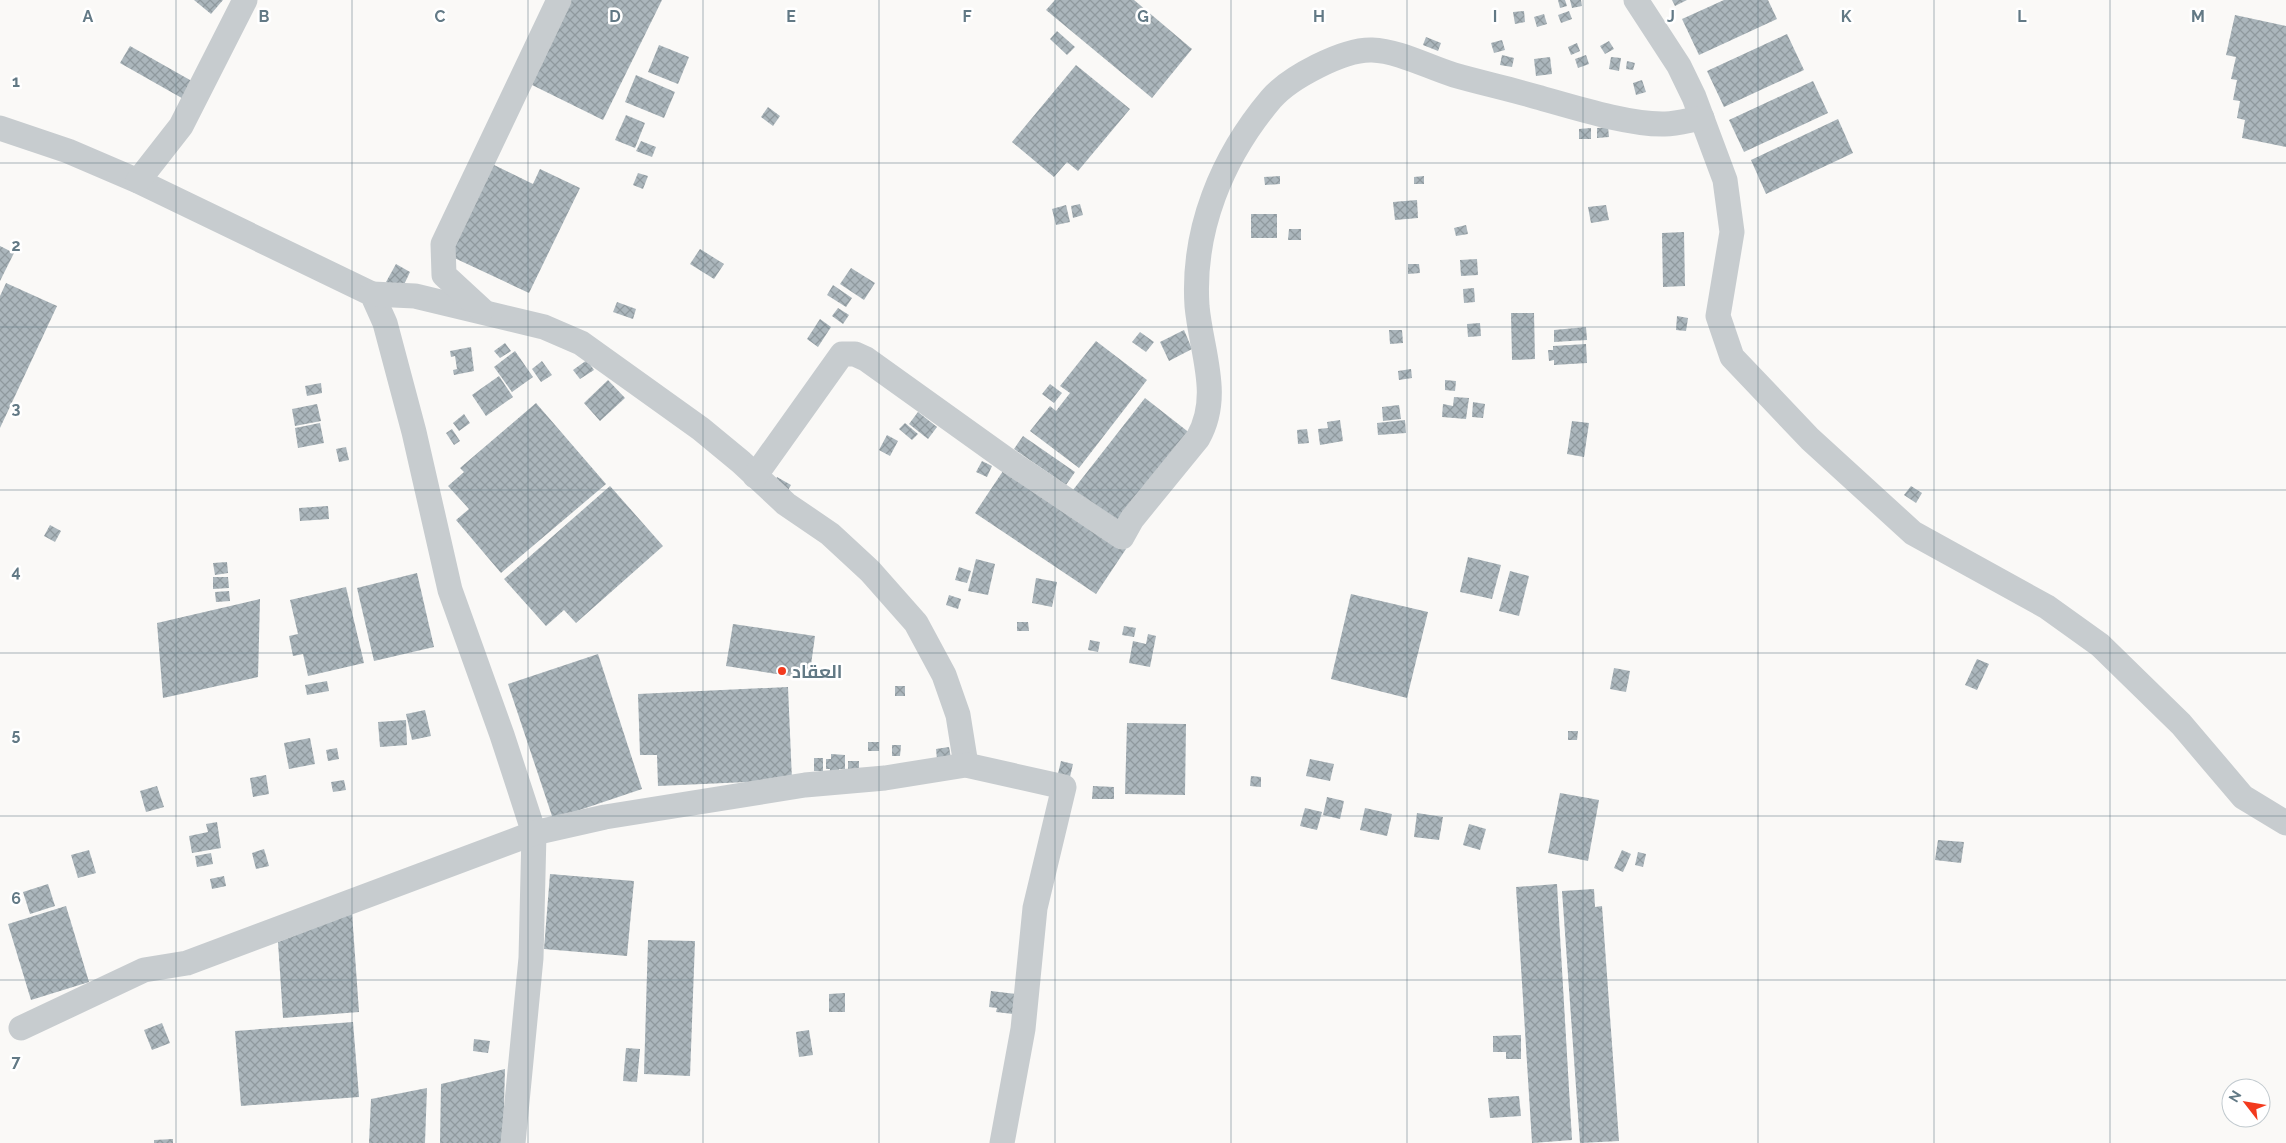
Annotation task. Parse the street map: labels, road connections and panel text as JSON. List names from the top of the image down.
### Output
{
  "places": ["العقاد"],
  "north": "top left",
  "grid": {
    "columns": [
      "A",
      "B",
      "C",
      "D",
      "E",
      "F",
      "G",
      "H",
      "I",
      "J",
      "K",
      "L",
      "M"
    ],
    "rows": [
      "1",
      "2",
      "3",
      "4",
      "5",
      "6",
      "7"
    ]
  }
}
